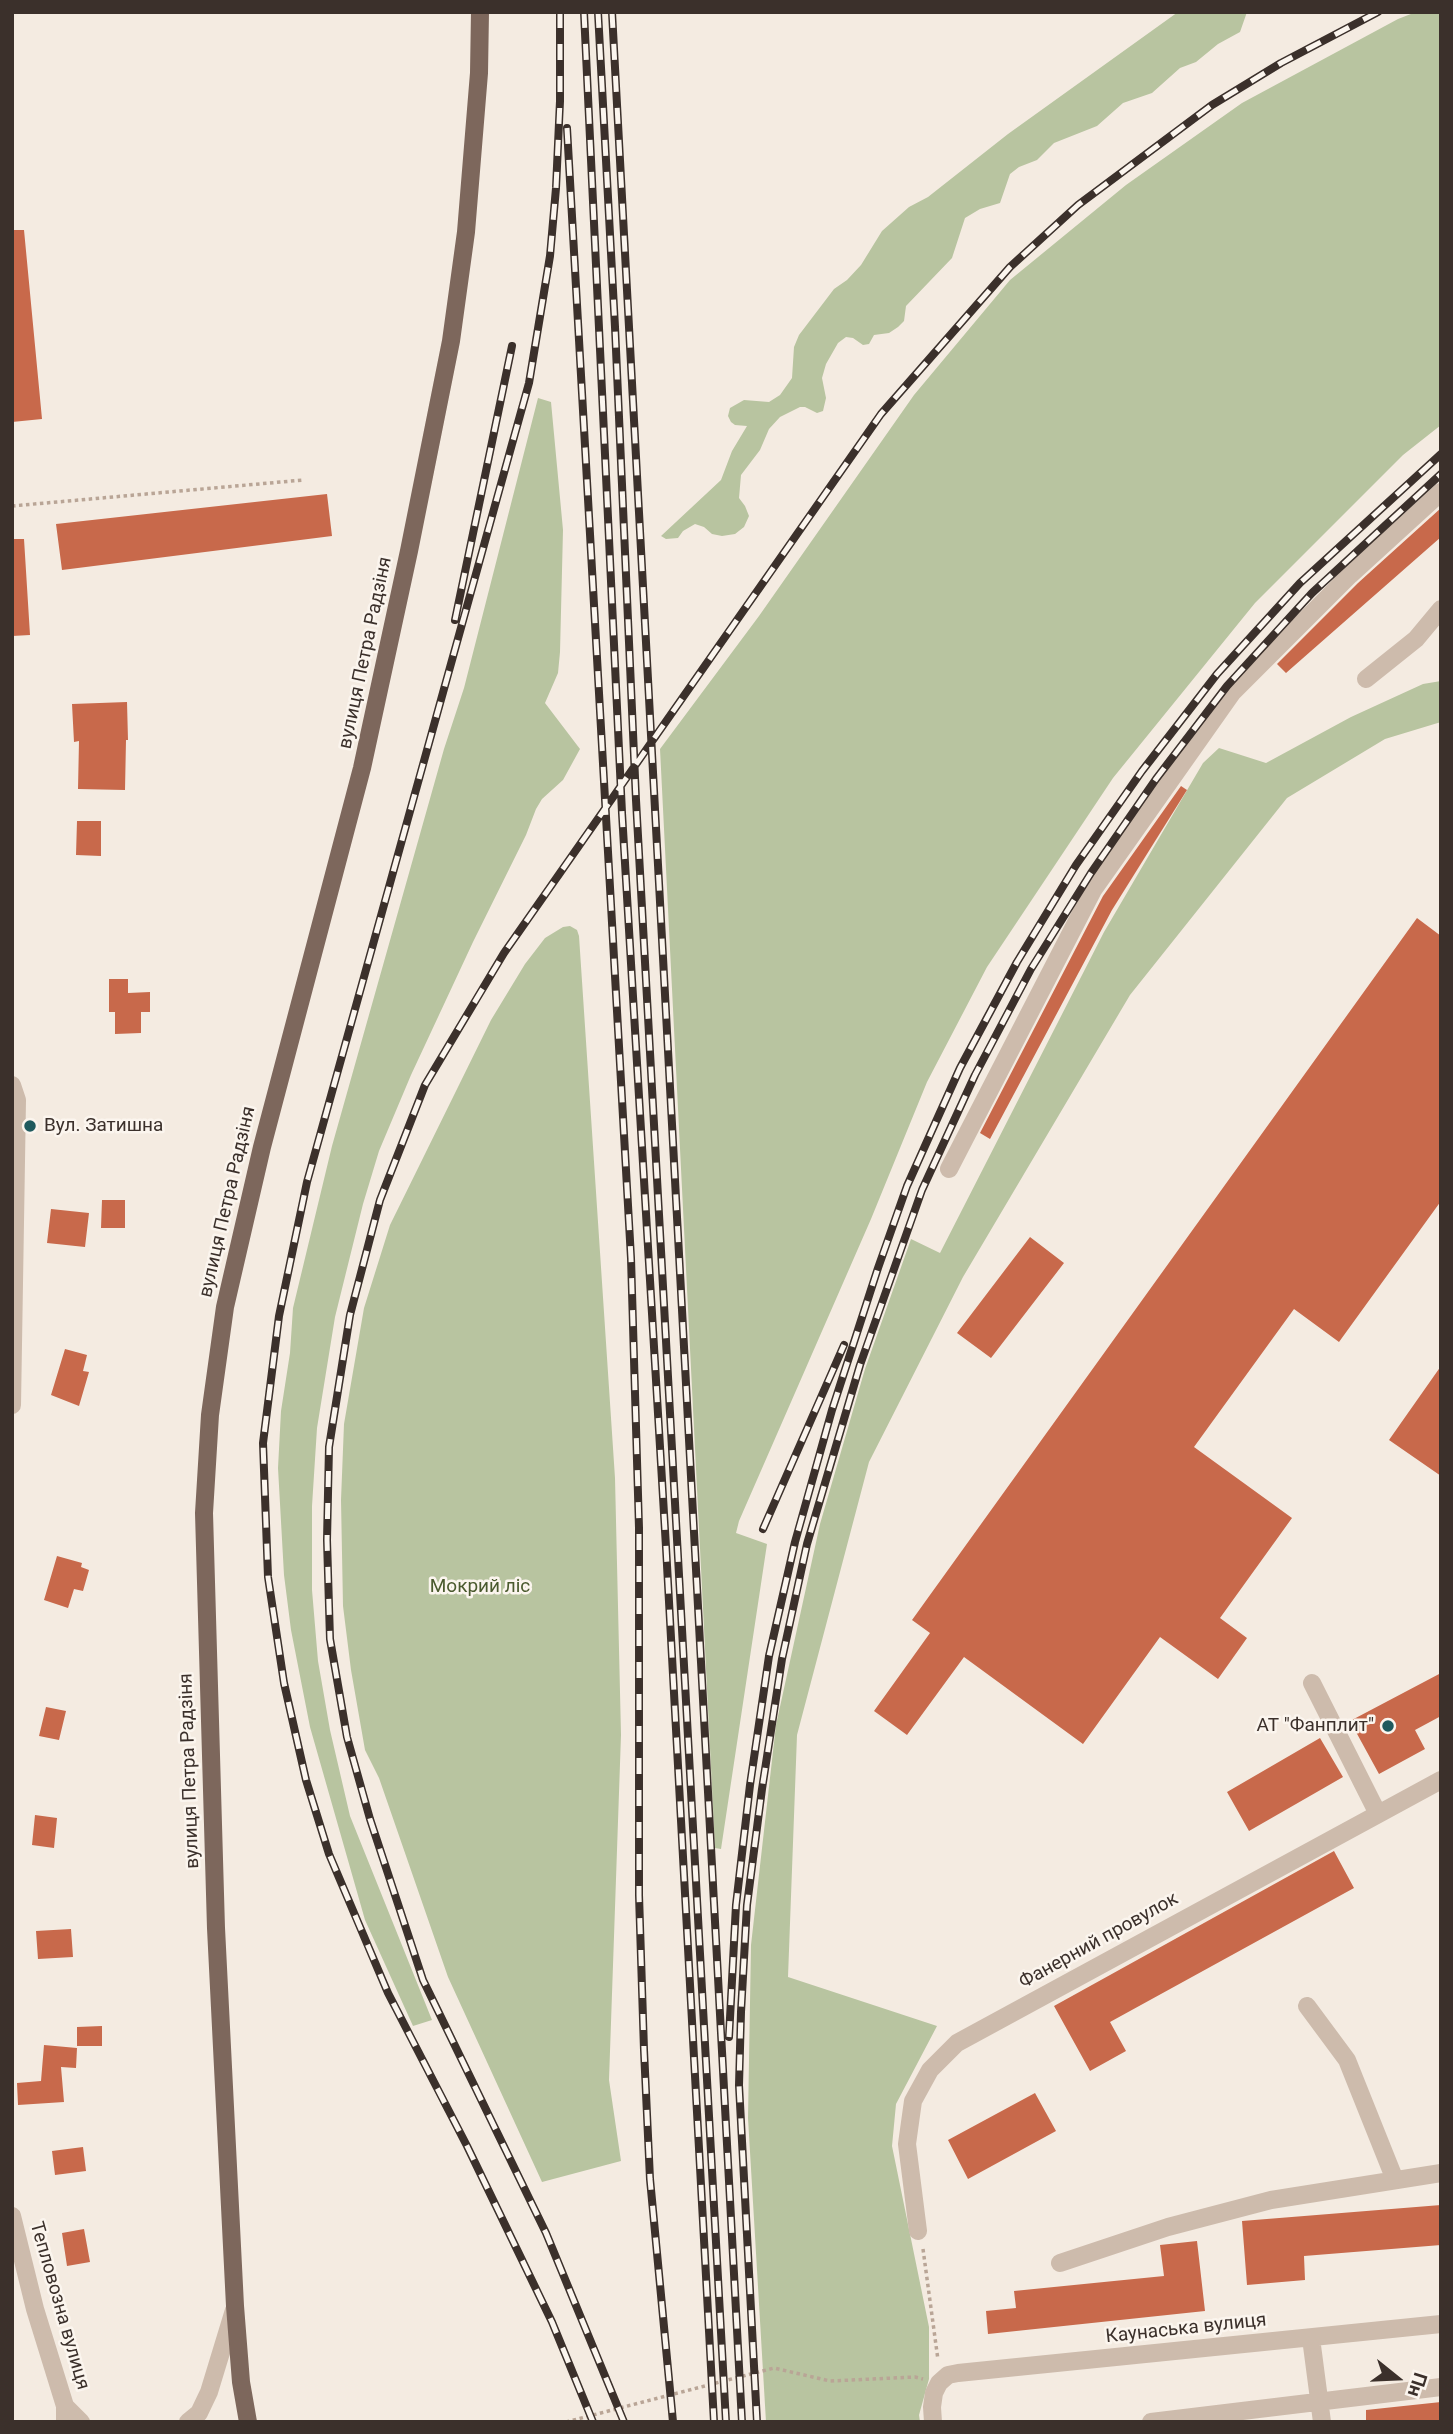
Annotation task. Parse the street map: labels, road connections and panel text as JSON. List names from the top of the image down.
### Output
{
  "streets": {
    "main road": ["вулиця Петра Радзіня"],
    "street": ["Фанерний провулок", "Тепловозна вулиця", "Каунаська вулиця"]
  },
  "parks": ["Мокрий ліс"],
  "places": ["Вул. Затишна", "АТ \"Фанплит\""],
  "north": "right"
}
